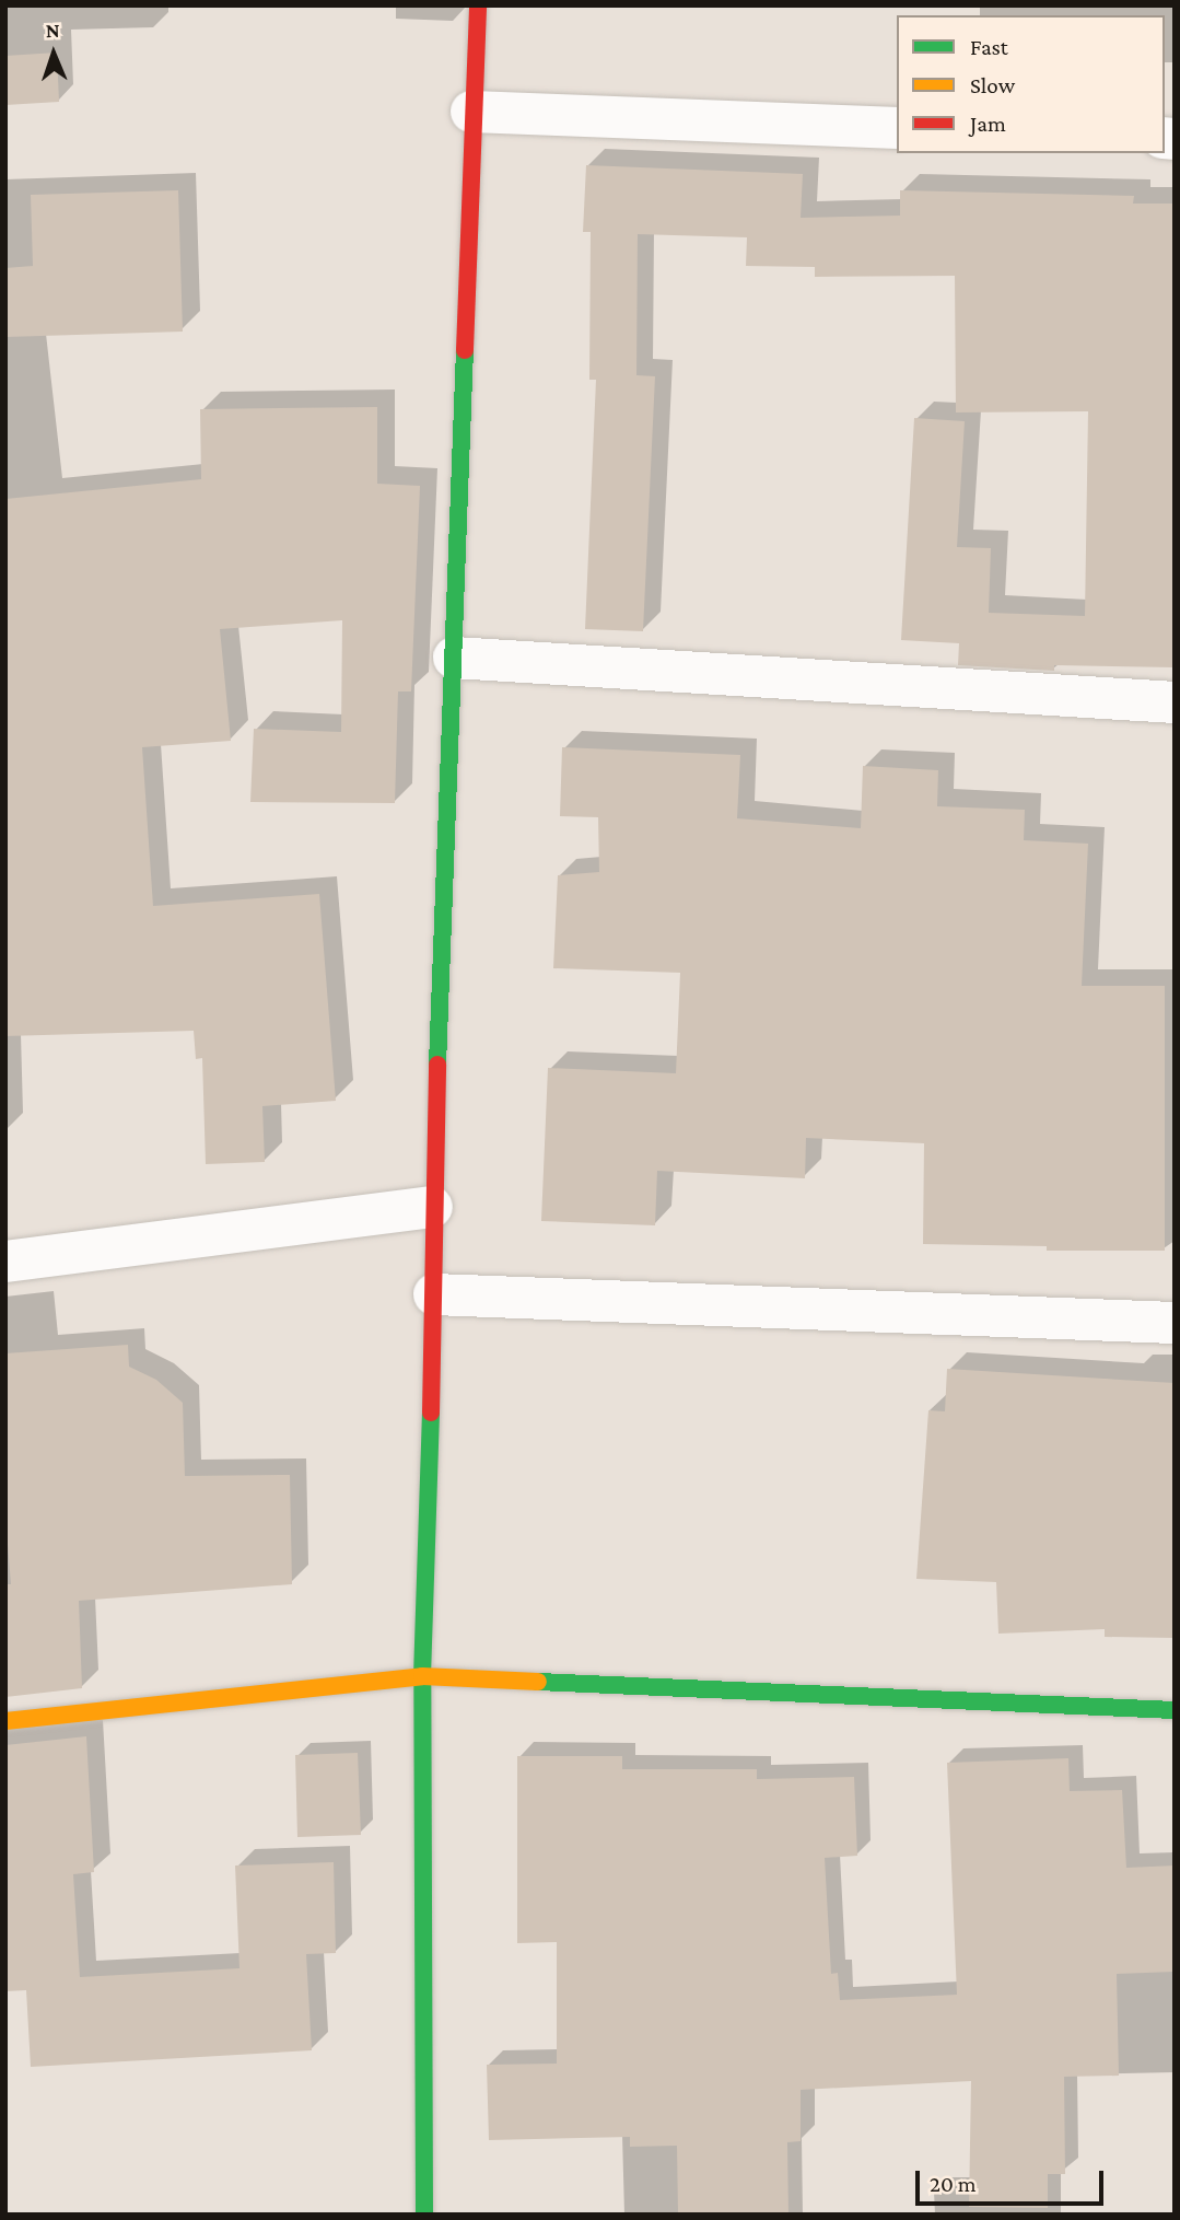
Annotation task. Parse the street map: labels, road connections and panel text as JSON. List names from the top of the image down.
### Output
{
  "legend": ["Fast", "Slow", "Jam"],
  "scale_bar": "20 m",
  "north": "top"
}
